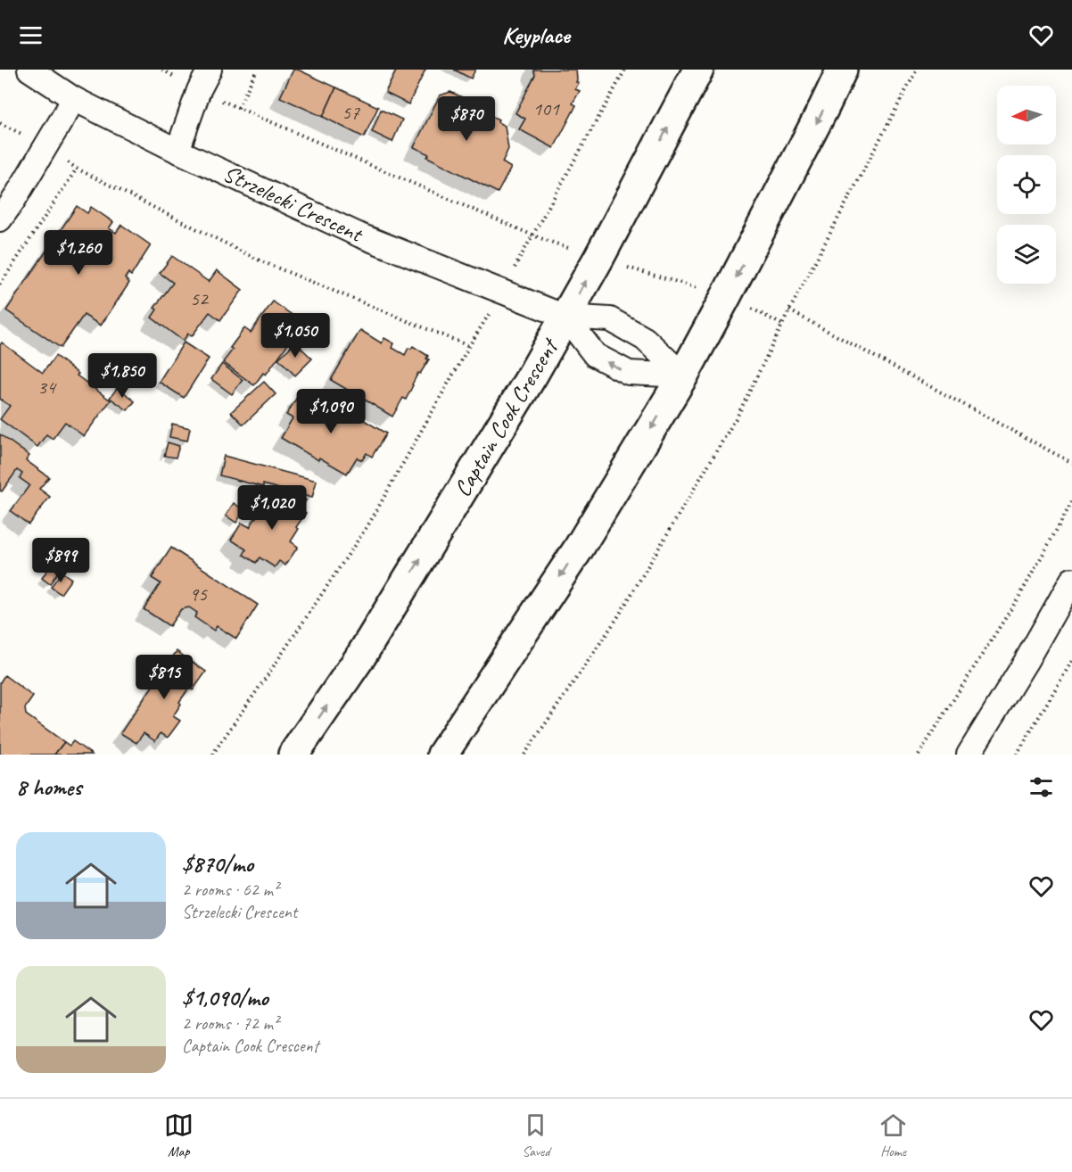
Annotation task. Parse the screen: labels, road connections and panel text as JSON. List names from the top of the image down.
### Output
{
  "streets": {
    "main road": ["Captain Cook Crescent"],
    "street": ["Strzelecki Crescent"]
  },
  "crossings": [
    ["Strzelecki Crescent", "Captain Cook Crescent"]
  ],
  "house_numbers": [
    "101",
    "57",
    "52",
    "34",
    "95"
  ],
  "north": "left",
  "page": {
    "header": "Keyplace",
    "price": [
      "$870",
      "$1,260",
      "$1,050",
      "$1,850",
      "$1,090",
      "$1,020",
      "$899",
      "$815"
    ],
    "heading": "8 homes",
    "list": [
      {
        "name": "$870/mo",
        "note": "2 rooms · 62 m² · Strzelecki Crescent"
      },
      {
        "name": "$1,090/mo",
        "note": "2 rooms · 72 m² · Captain Cook Crescent"
      }
    ],
    "tabs": ["Map", "Saved", "Home"]
  }
}
